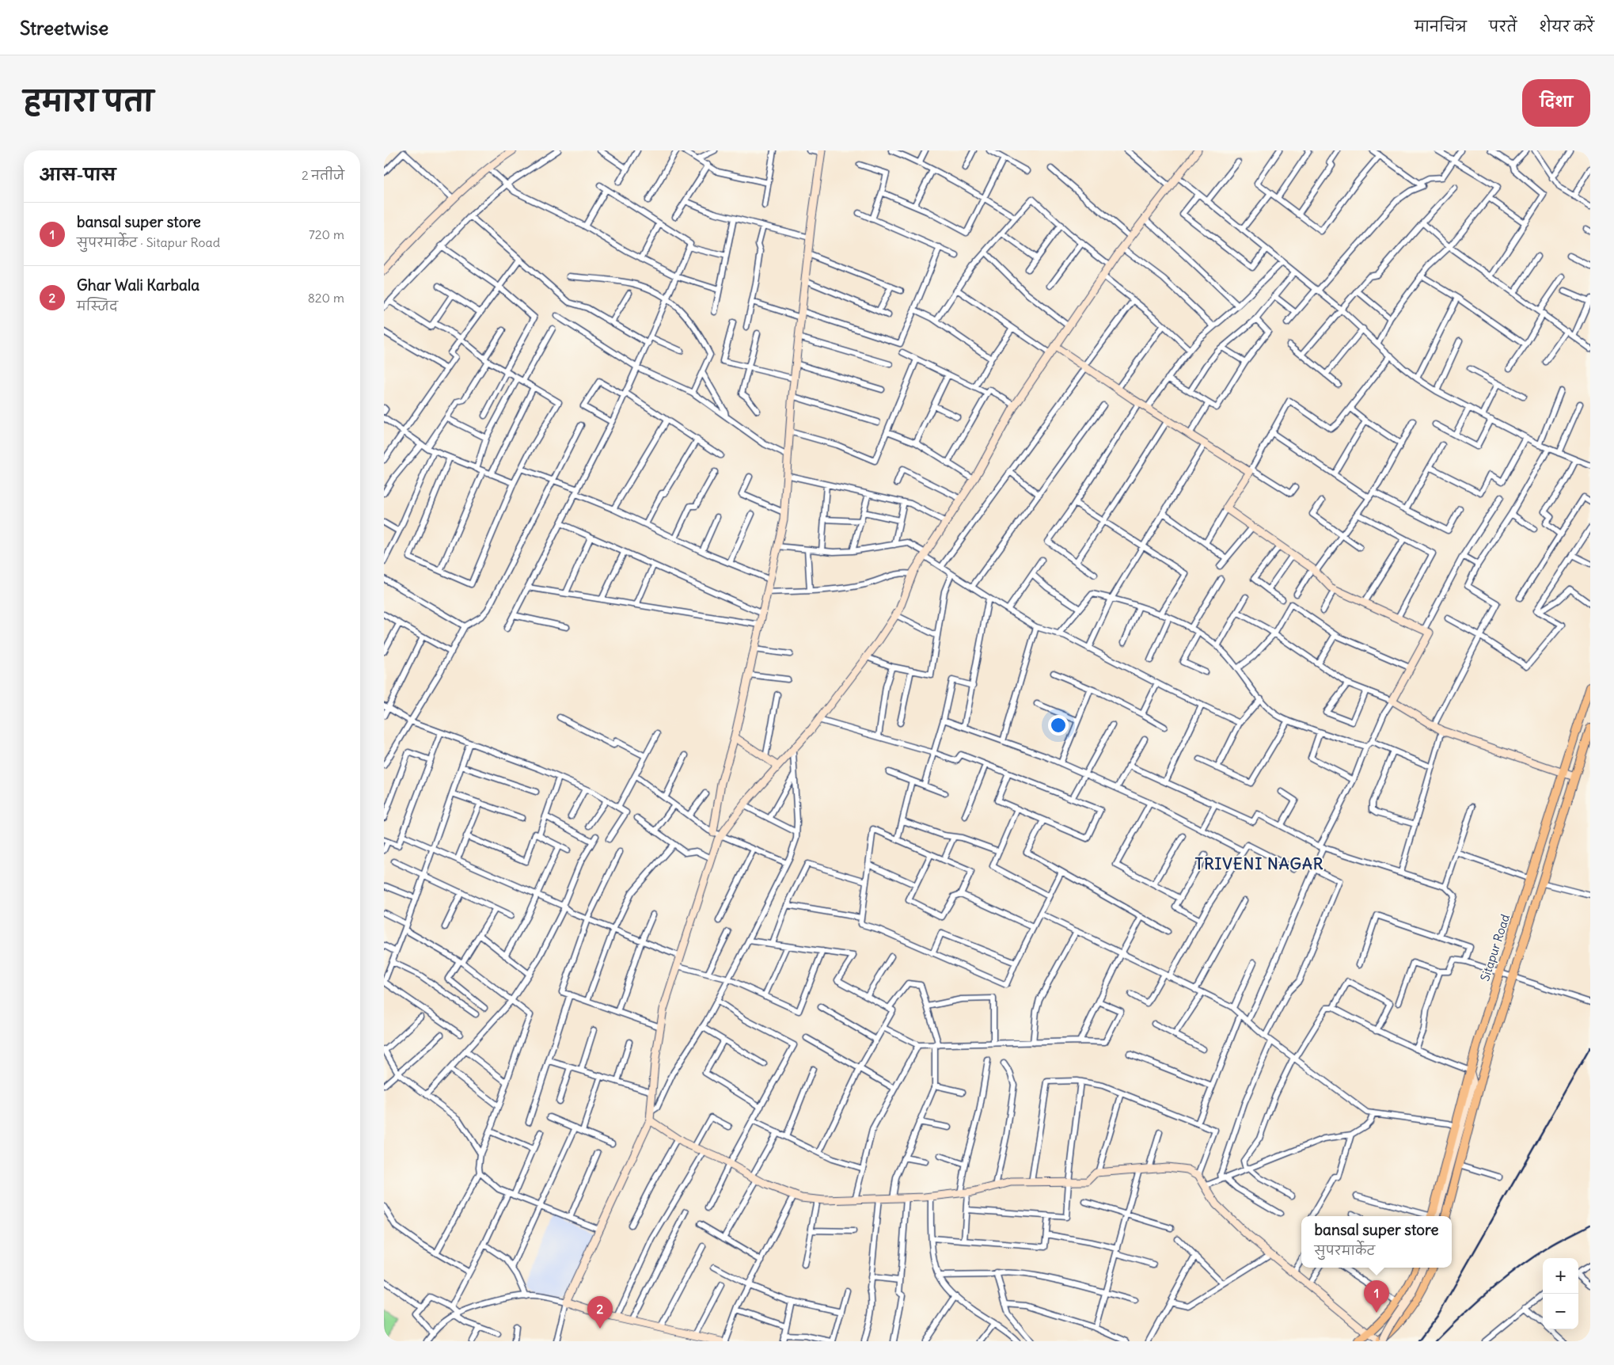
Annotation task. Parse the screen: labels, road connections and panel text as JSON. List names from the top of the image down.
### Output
{
  "streets": {
    "main road": ["Sitapur Road"]
  },
  "districts": ["TRIVENI NAGAR"],
  "page": {
    "header": "Streetwise",
    "nav": ["मानचित्र", "परतें", "शेयर करें"],
    "title": "हमारा पता",
    "buttons": "दिशा",
    "heading": ["आस-पास", "2 नतीजे"],
    "list": [
      {
        "mark": "1",
        "name": "bansal super store",
        "note": "सुपरमार्केट · Sitapur Road",
        "value": "720 m"
      },
      {
        "mark": "2",
        "name": "Ghar Wali Karbala",
        "note": "मस्जिद",
        "value": "820 m"
      }
    ],
    "popup": ["bansal super store", "सुपरमार्केट"],
    "map_buttons": ["+", "−"],
    "pins": ["1", "2"]
  }
}
